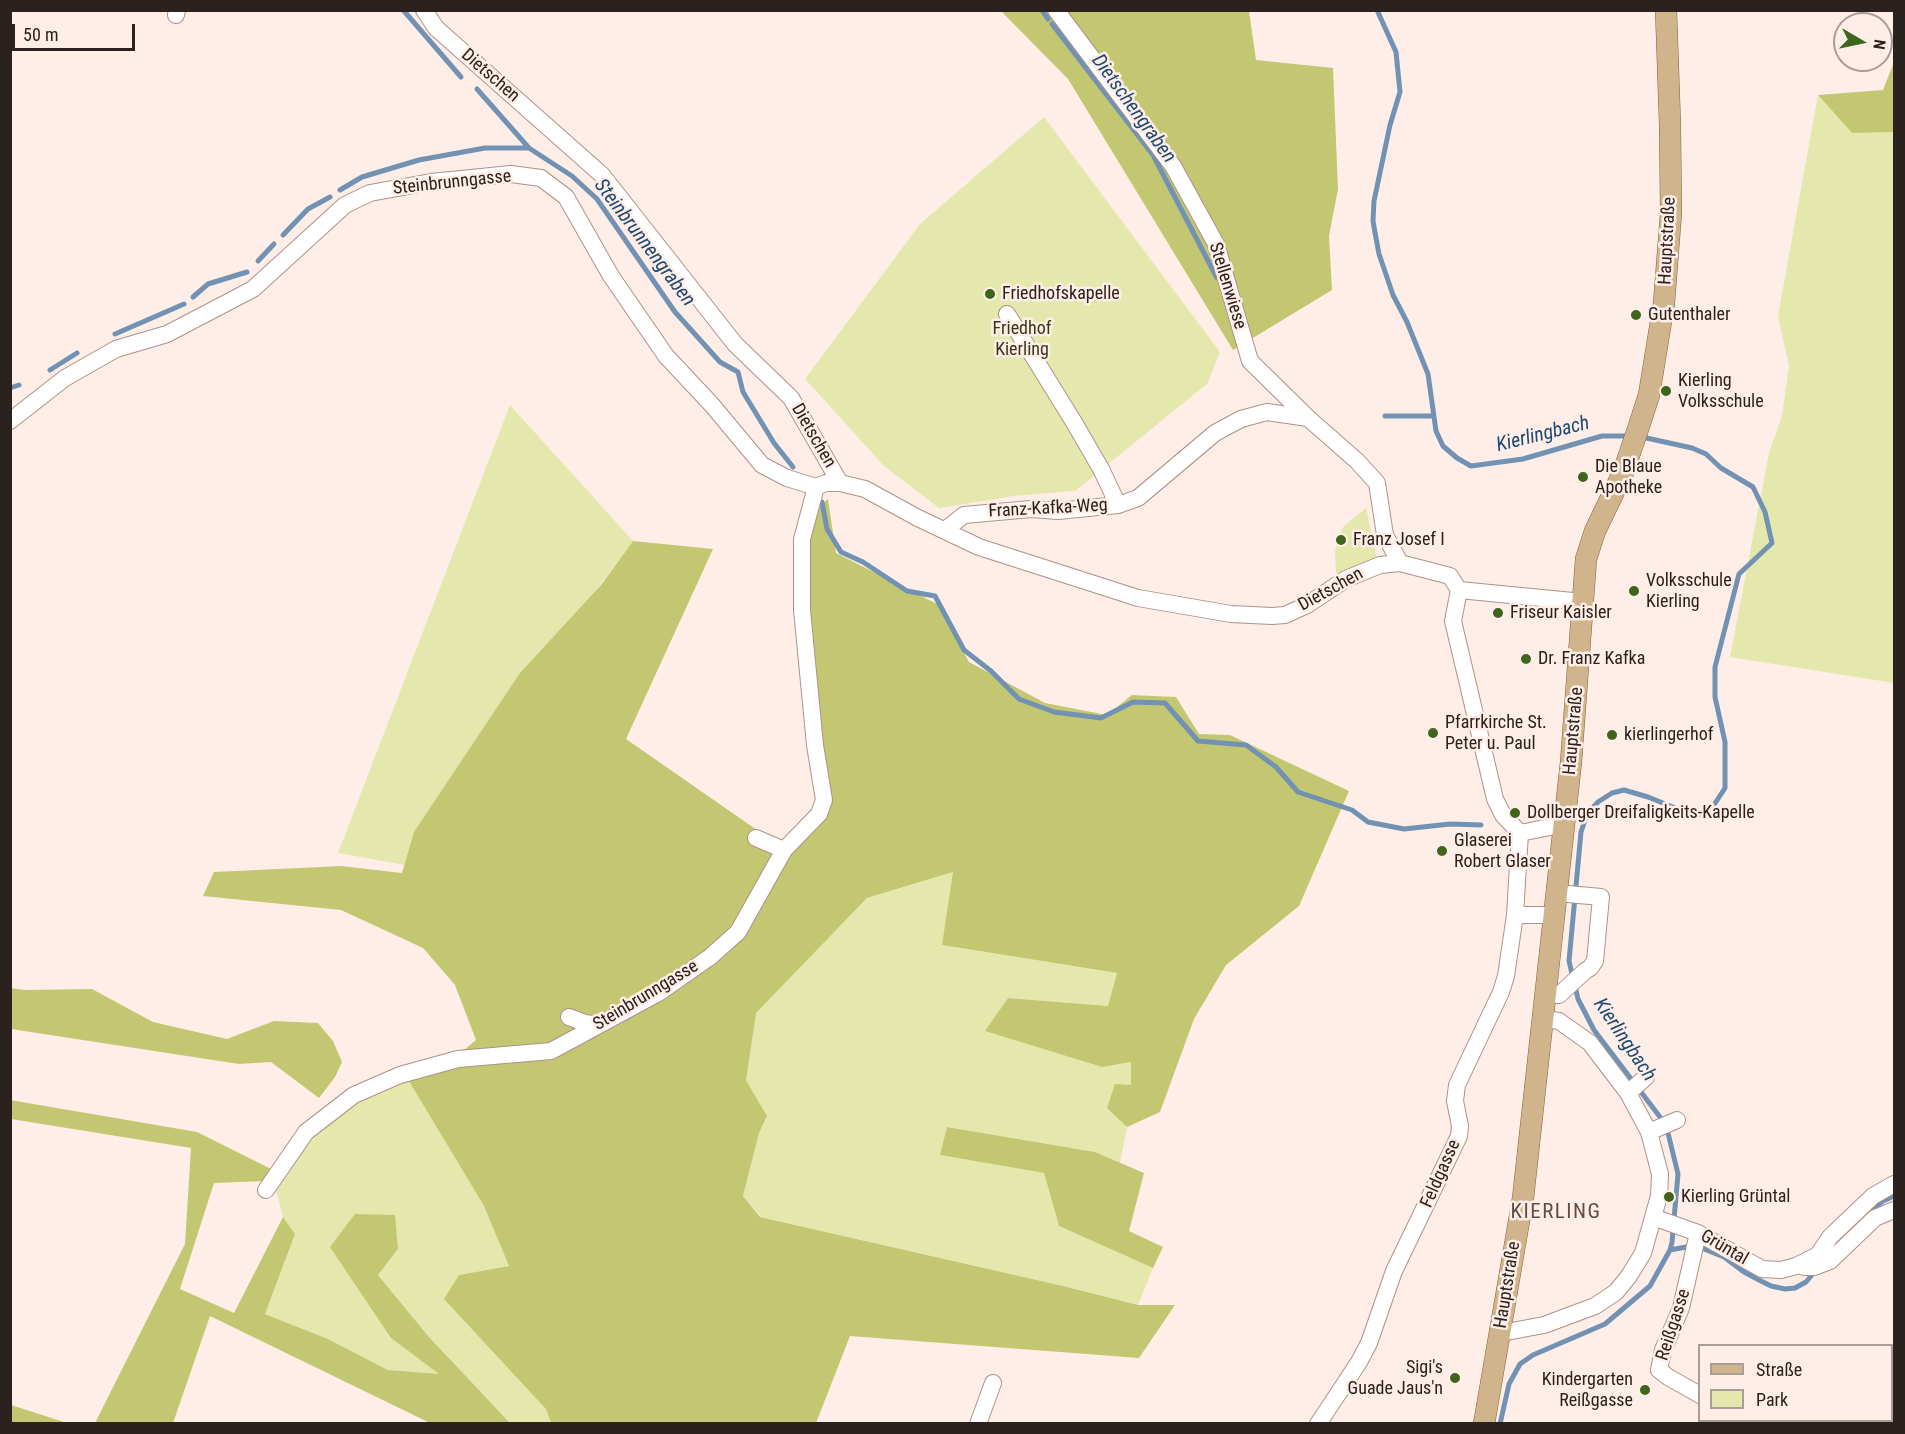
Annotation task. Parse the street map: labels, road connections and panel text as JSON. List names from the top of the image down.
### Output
{
  "streets": {
    "main road": ["Hauptstraße"],
    "street": [
      "Dietschen",
      "Steinbrunngasse",
      "Stellenwiese",
      "Franz-Kafka-Weg",
      "Feldgasse",
      "Grüntal",
      "Reißgasse"
    ]
  },
  "crossings": [
    ["Dietschen", "Steinbrunngasse"],
    ["Dietschen", "Stellenwiese"],
    ["Dietschen", "Franz-Kafka-Weg"],
    ["Stellenwiese", "Franz-Kafka-Weg"],
    ["Grüntal", "Reißgasse"]
  ],
  "districts": ["KIERLING"],
  "water": ["Dietschengraben", "Steinbrunnengraben", "Kierlingbach"],
  "parks": ["Friedhof Kierling"],
  "places": [
    "Friedhofskapelle",
    "Gutenthaler",
    "Kierling Volksschule",
    "Die Blaue Apotheke",
    "Franz Josef I",
    "Volksschule Kierling",
    "Friseur Kaisler",
    "Dr. Franz Kafka",
    "Pfarrkirche St. Peter u. Paul",
    "kierlingerhof",
    "Dollberger Dreifaligkeits-Kapelle",
    "Glaserei Robert Glaser",
    "Kierling Grüntal",
    "Sigi's Guade Jaus'n",
    "Kindergarten Reißgasse"
  ],
  "legend": ["Straße", "Park"],
  "scale_bar": "50 m",
  "north": "right"
}
